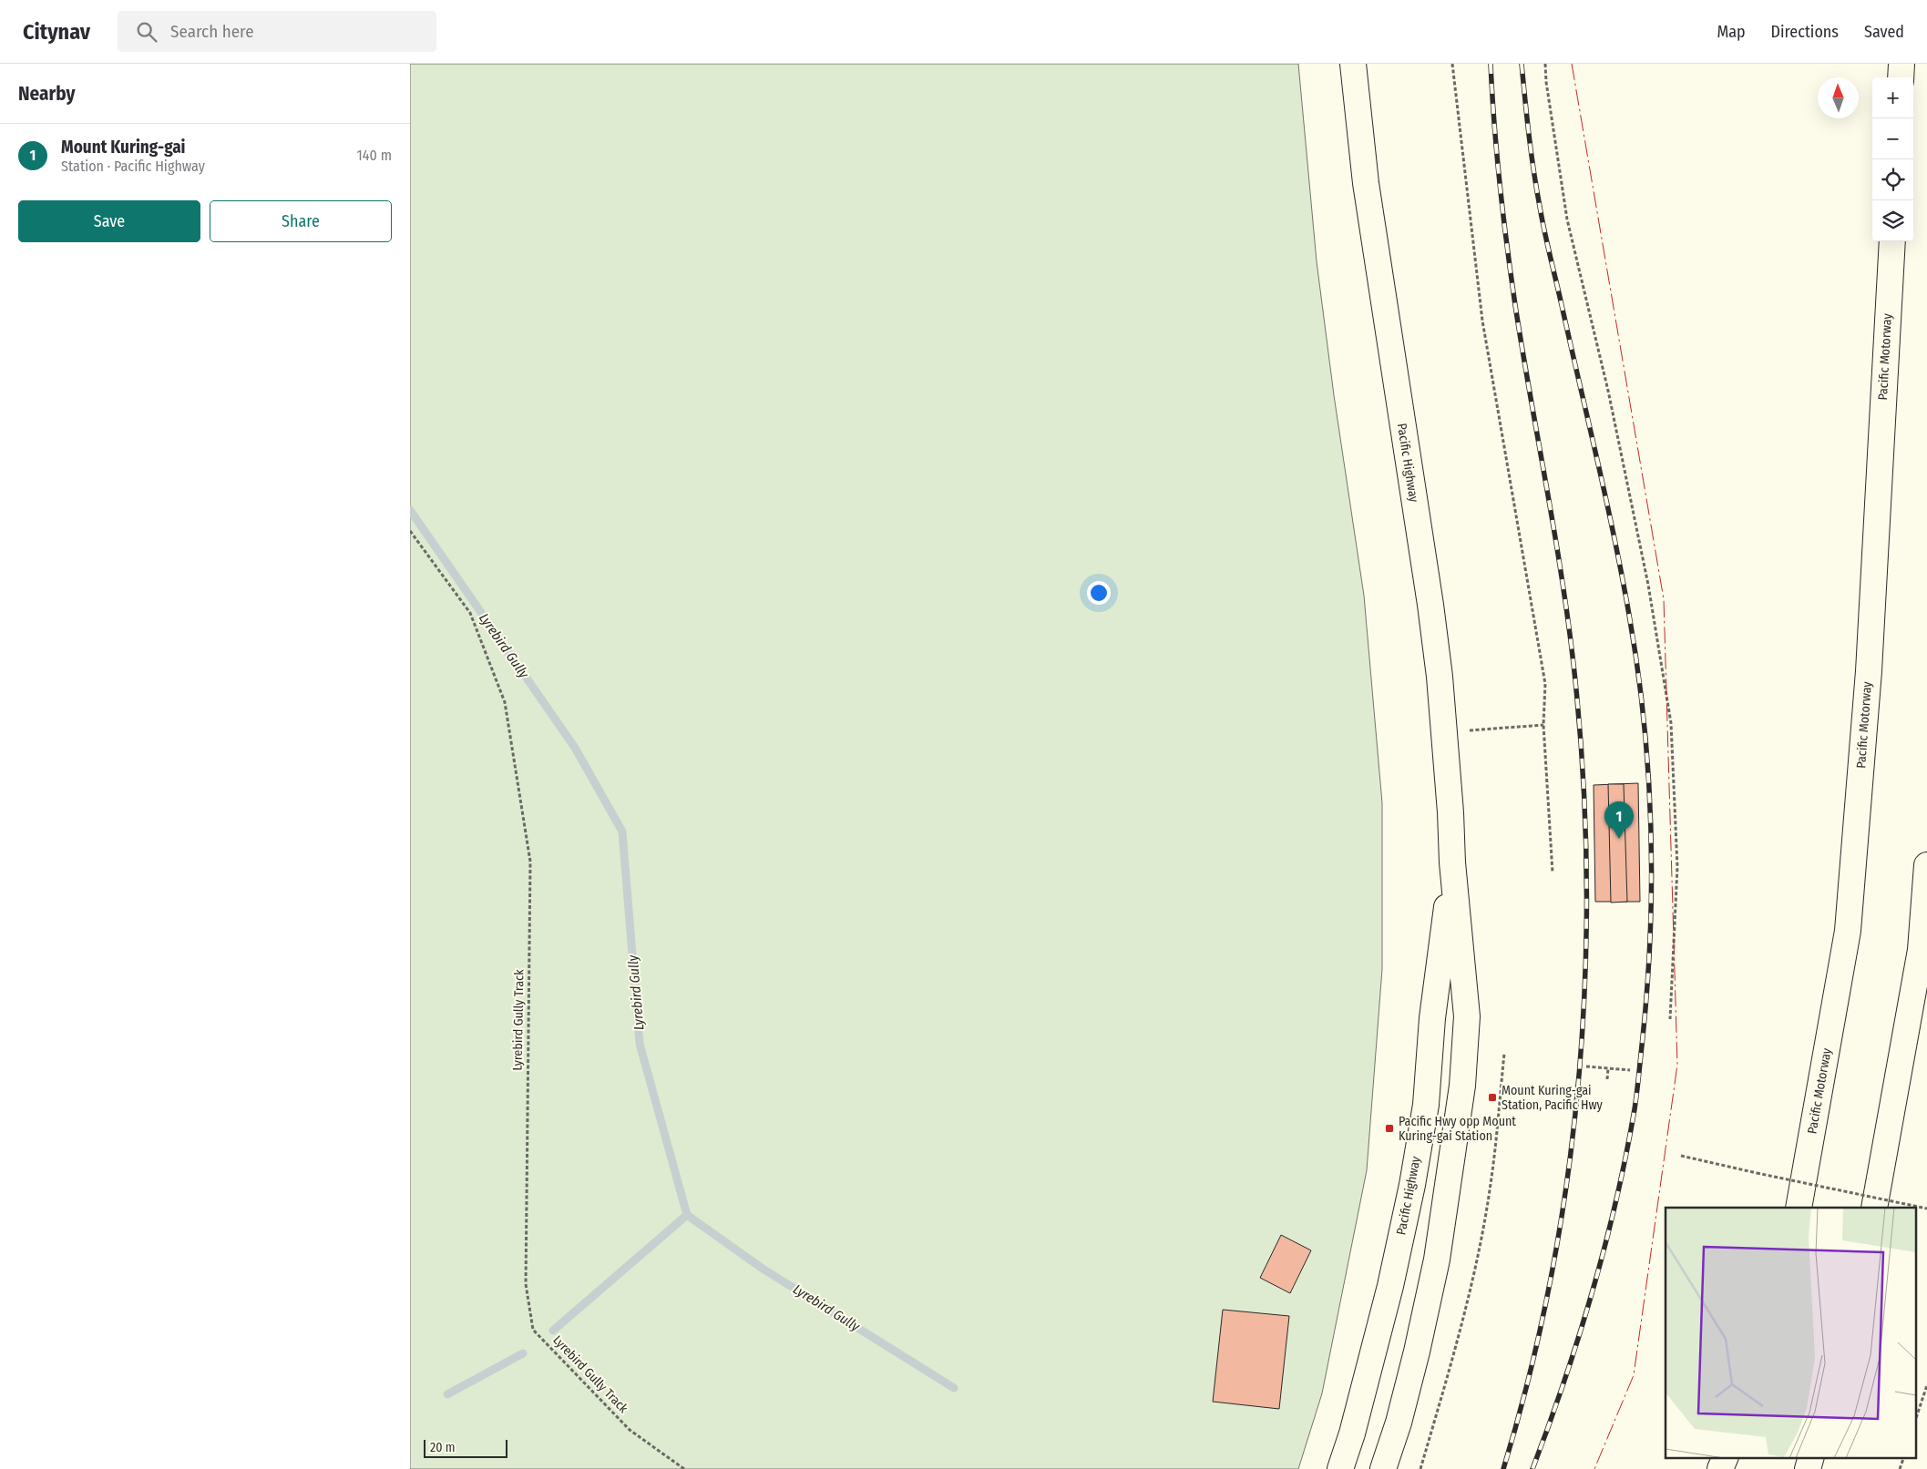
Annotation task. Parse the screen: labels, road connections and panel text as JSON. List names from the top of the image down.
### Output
{
  "streets": {
    "main road": ["Pacific Motorway", "Pacific Highway"],
    "path": ["Lyrebird Gully Track"]
  },
  "water": ["Lyrebird Gully"],
  "places": {
    "transit": ["Mount Kuring-gai Station, Pacific Hwy", "Pacific Hwy opp Mount Kuring-gai Station"]
  },
  "scale_bar": "20 m",
  "north": "top",
  "page": {
    "header": "Citynav",
    "search": "Search here",
    "nav": ["Map", "Directions", "Saved"],
    "heading": "Nearby",
    "map_buttons": ["+", "−"],
    "list": [
      {
        "mark": "1",
        "name": "Mount Kuring-gai",
        "note": "Station · Pacific Highway",
        "value": "140 m"
      }
    ],
    "buttons": ["Save", "Share"],
    "pins": "1",
    "scale": "20 m"
  }
}
